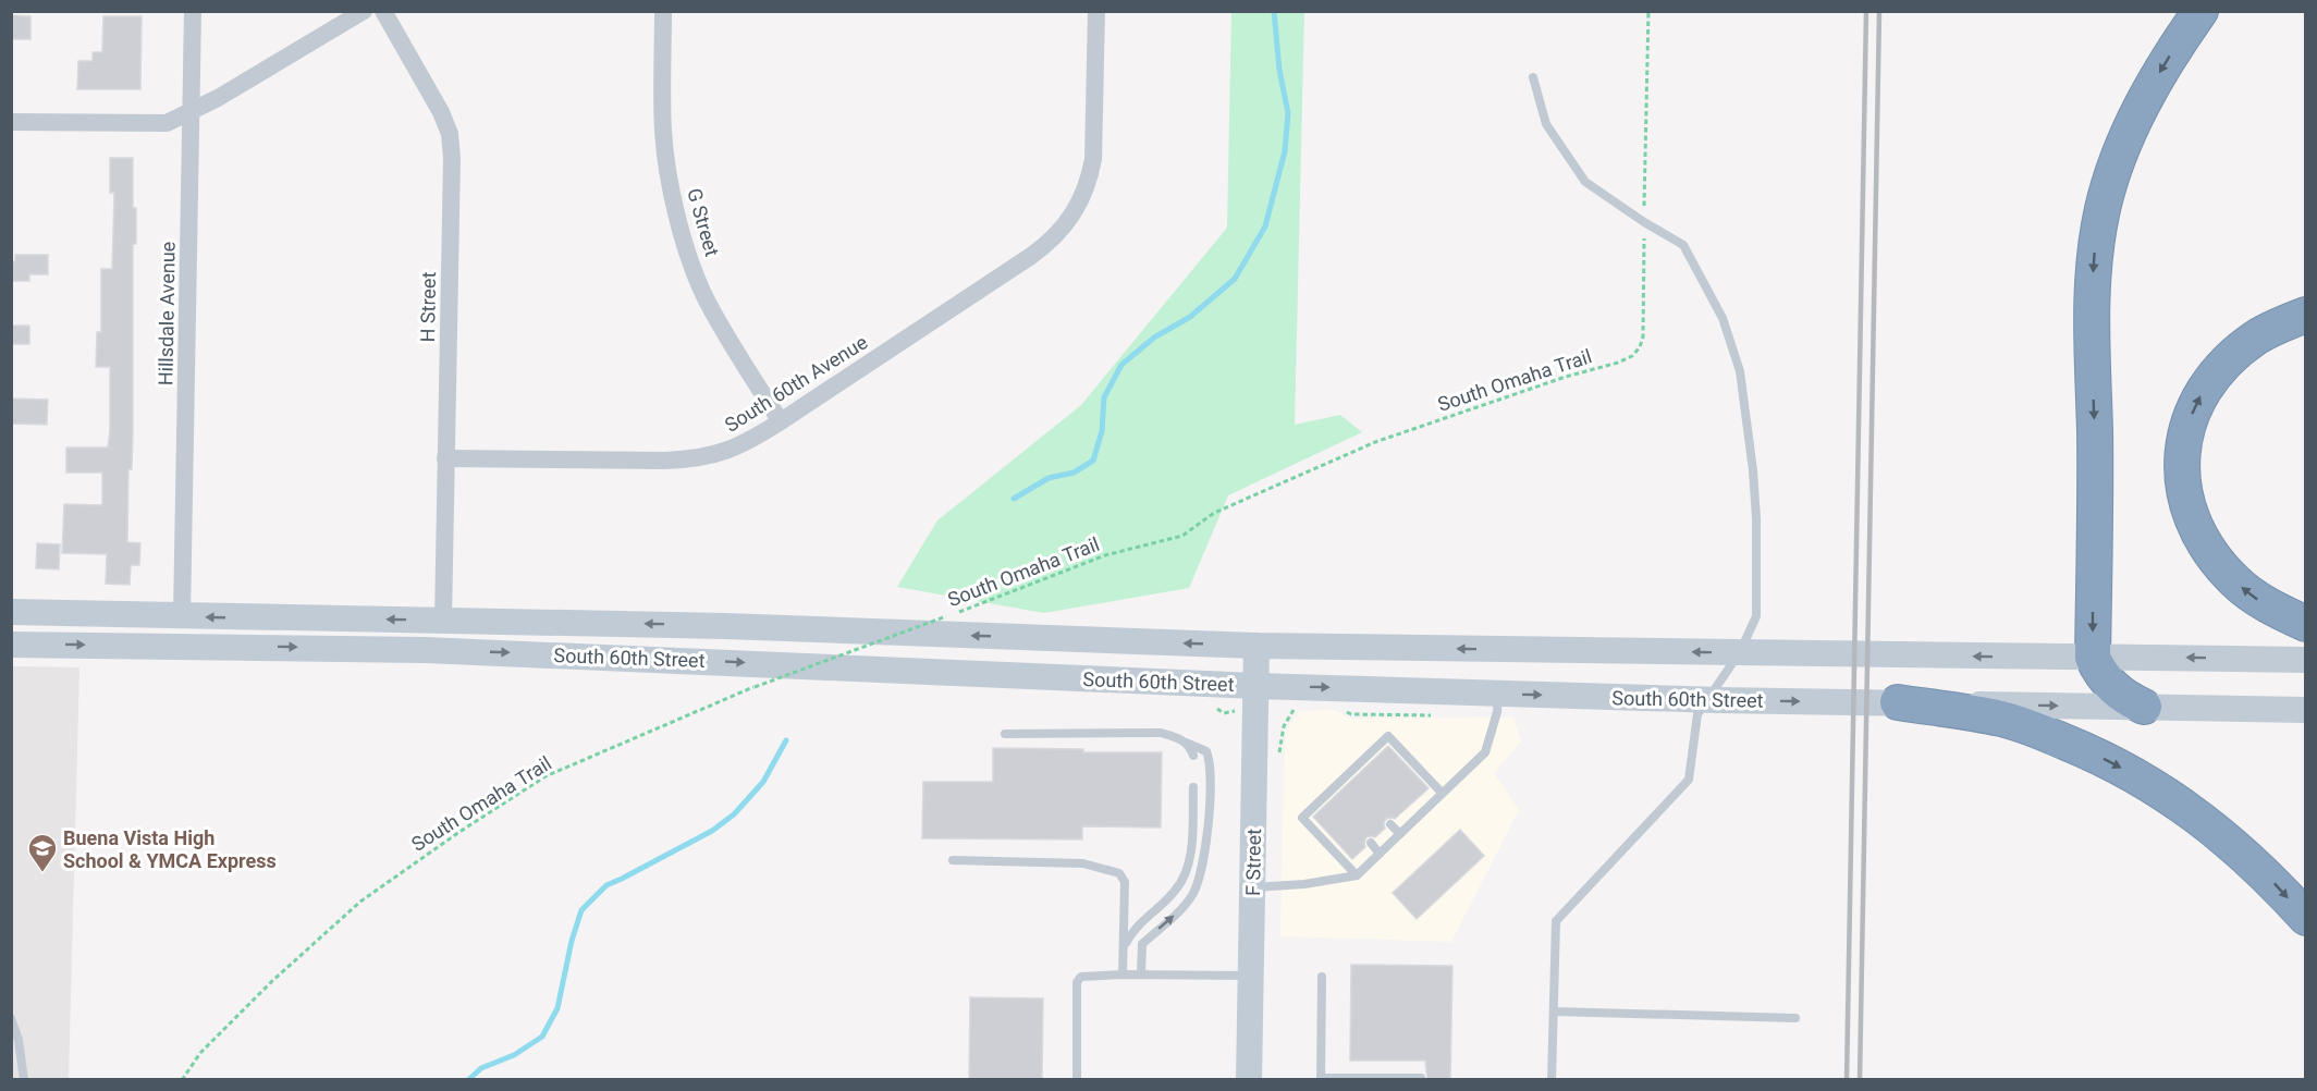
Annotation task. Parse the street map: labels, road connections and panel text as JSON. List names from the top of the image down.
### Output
{
  "streets": {
    "main road": ["South 60th Street", "F Street"],
    "street": [
      "G Street",
      "H Street",
      "Hillsdale Avenue",
      "South 60th Avenue"
    ],
    "path": ["South Omaha Trail"]
  },
  "crossings": [
    ["G Street", "South 60th Avenue"],
    ["H Street", "South 60th Avenue"],
    ["H Street", "South 60th Street"],
    ["Hillsdale Avenue", "South 60th Street"],
    ["South 60th Street", "F Street"]
  ],
  "places": {
    "school or university": ["Buena Vista High School & YMCA Express"]
  }
}
